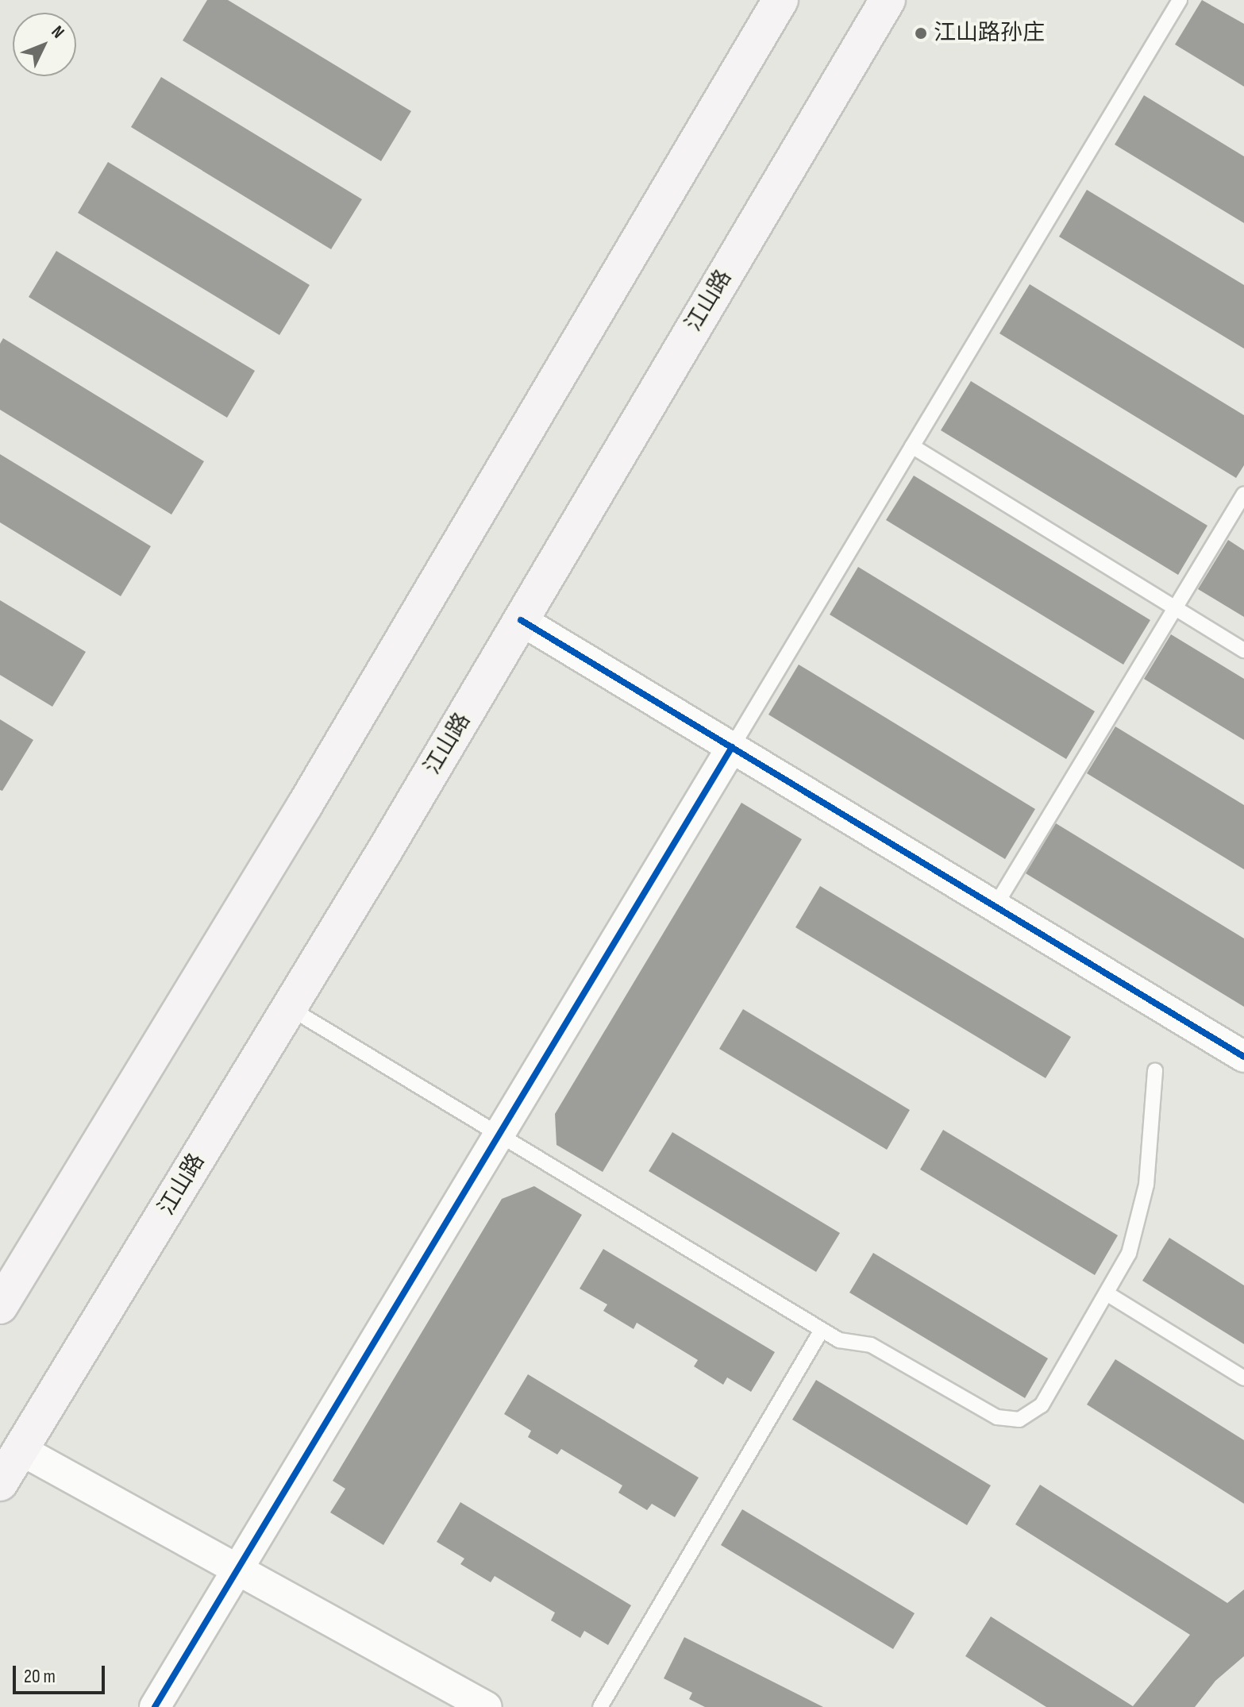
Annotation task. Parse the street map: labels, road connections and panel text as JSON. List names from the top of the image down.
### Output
{
  "streets": {
    "main road": ["江山路"]
  },
  "places": ["江山路孙庄"],
  "scale_bar": "20 m",
  "north": "top right"
}
